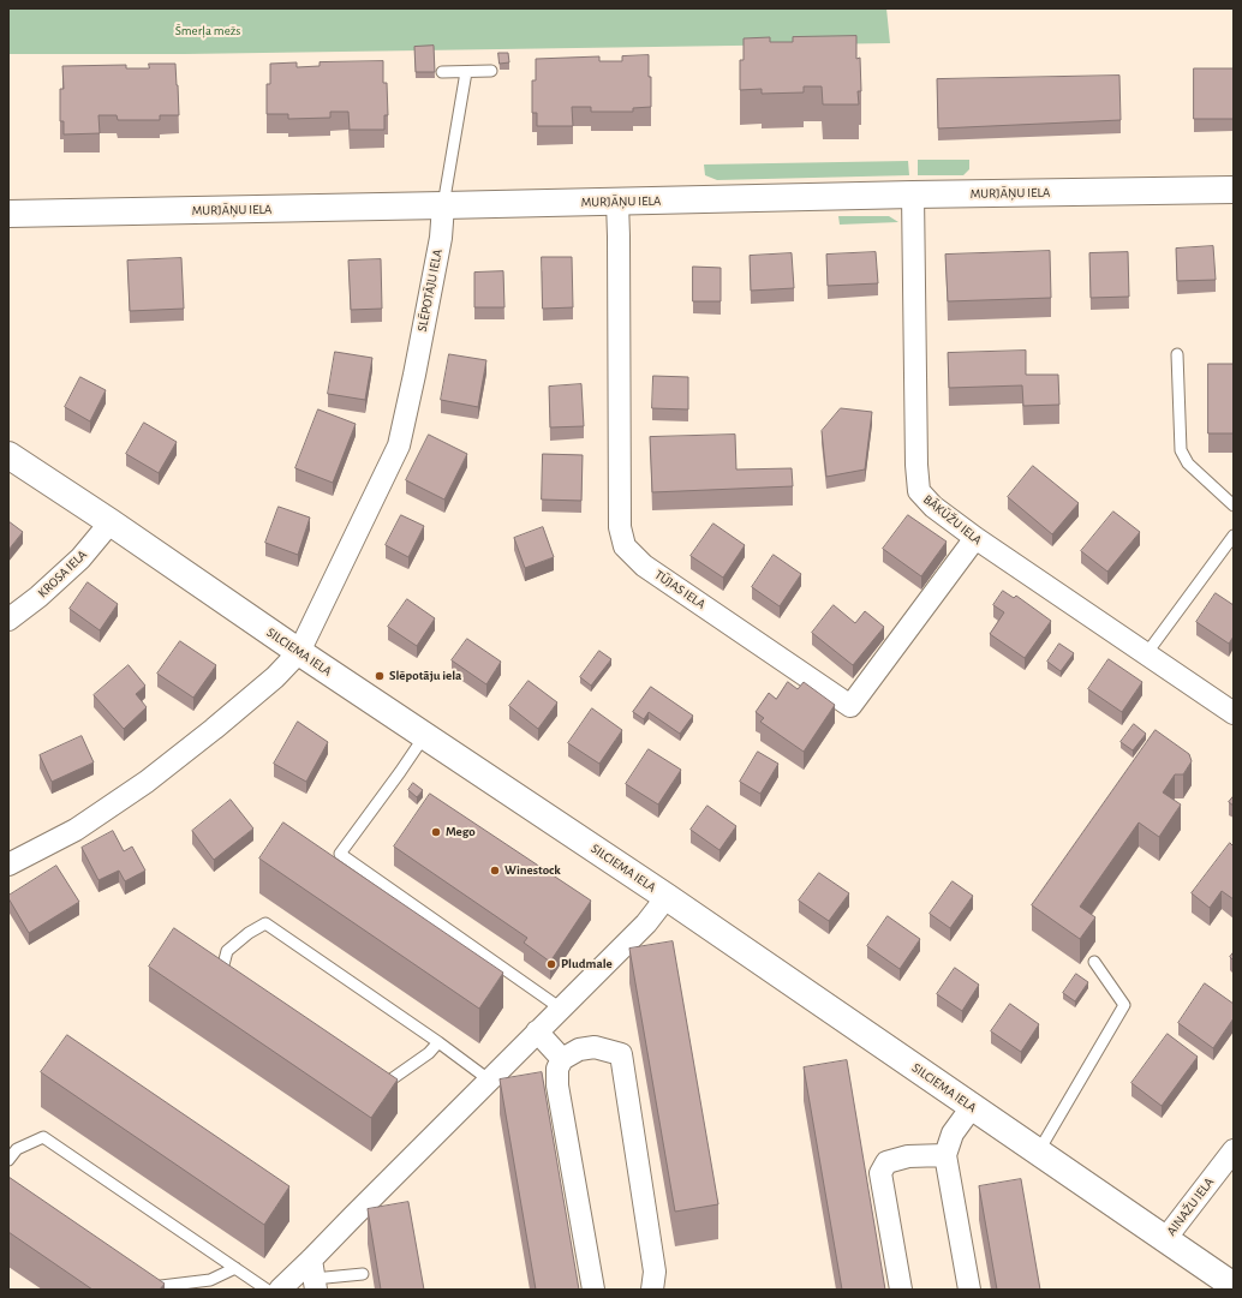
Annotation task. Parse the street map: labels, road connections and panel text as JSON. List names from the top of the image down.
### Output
{
  "streets": {
    "street": [
      "MURJĀŅU IELA",
      "SLĒPOTĀJU IELA",
      "BĀKŪŽU IELA",
      "KROSA IELA",
      "TŪJAS IELA",
      "SILCIEMA IELA",
      "AINAŽU IELA"
    ]
  },
  "crossings": [
    ["MURJĀŅU IELA", "SLĒPOTĀJU IELA"],
    ["MURJĀŅU IELA", "BĀKŪŽU IELA"],
    ["MURJĀŅU IELA", "TŪJAS IELA"],
    ["SLĒPOTĀJU IELA", "SILCIEMA IELA"],
    ["BĀKŪŽU IELA", "TŪJAS IELA"],
    ["KROSA IELA", "SILCIEMA IELA"],
    ["SILCIEMA IELA", "AINAŽU IELA"]
  ],
  "parks": ["Šmerļa mežs"],
  "places": [
    "Slēpotāju iela",
    "Mego",
    "Winestock",
    "Pludmale"
  ]
}
